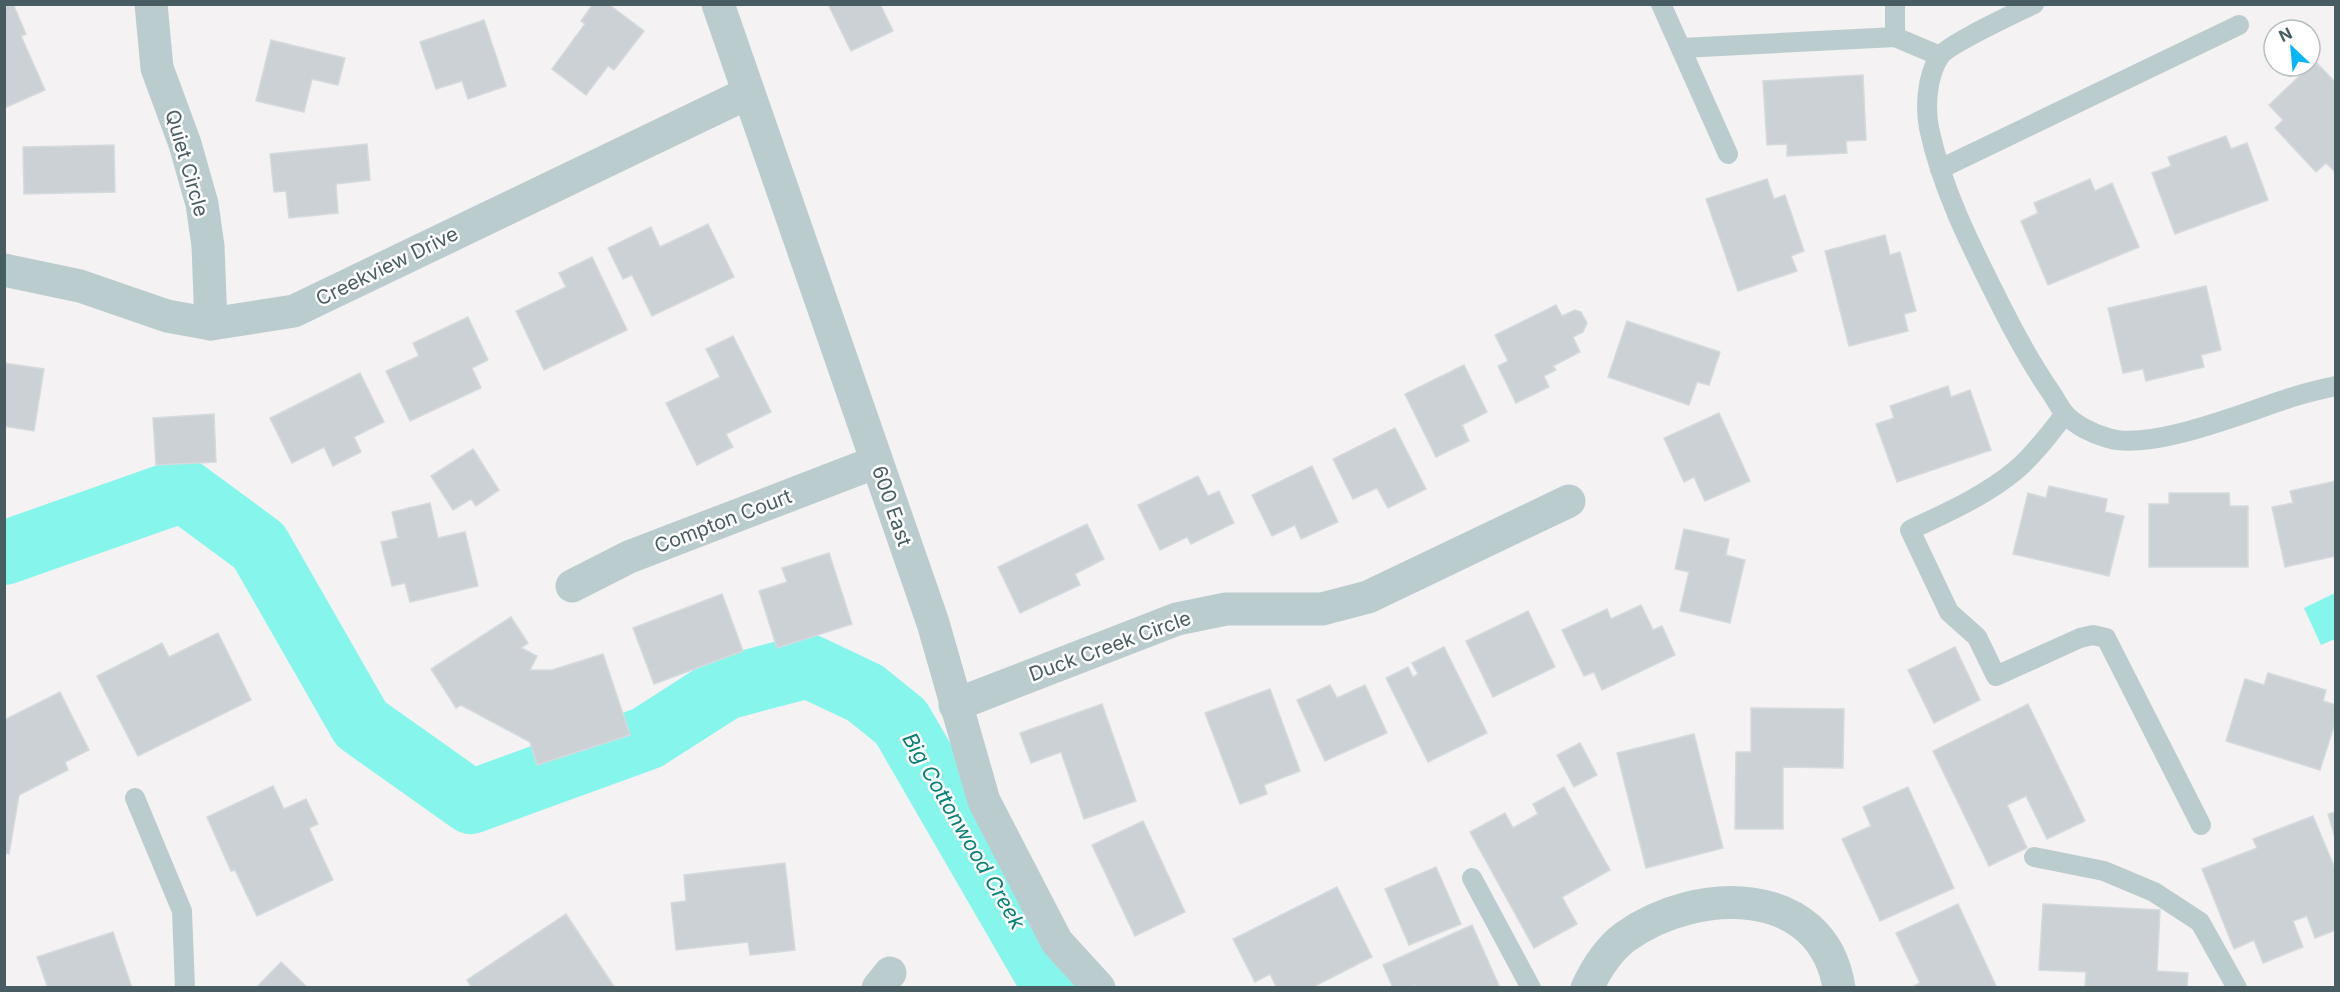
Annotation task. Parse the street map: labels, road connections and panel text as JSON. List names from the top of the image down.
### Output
{
  "streets": {
    "street": [
      "Quiet Circle",
      "Creekview Drive",
      "600 East",
      "Compton Court",
      "Duck Creek Circle"
    ]
  },
  "crossings": [
    ["Quiet Circle", "Creekview Drive"],
    ["Creekview Drive", "600 East"],
    ["600 East", "Compton Court"],
    ["600 East", "Duck Creek Circle"]
  ],
  "water": ["Big Cottonwood Creek"],
  "north": "top left"
}
